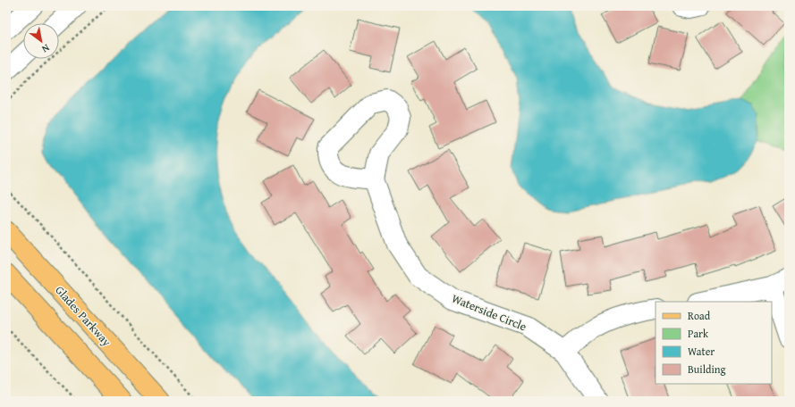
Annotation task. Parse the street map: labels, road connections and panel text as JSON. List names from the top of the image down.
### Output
{
  "streets": {
    "main road": ["Glades Parkway"],
    "street": ["Waterside Circle"]
  },
  "legend": [
    "Road",
    "Park",
    "Water",
    "Building"
  ],
  "north": "bottom right"
}
